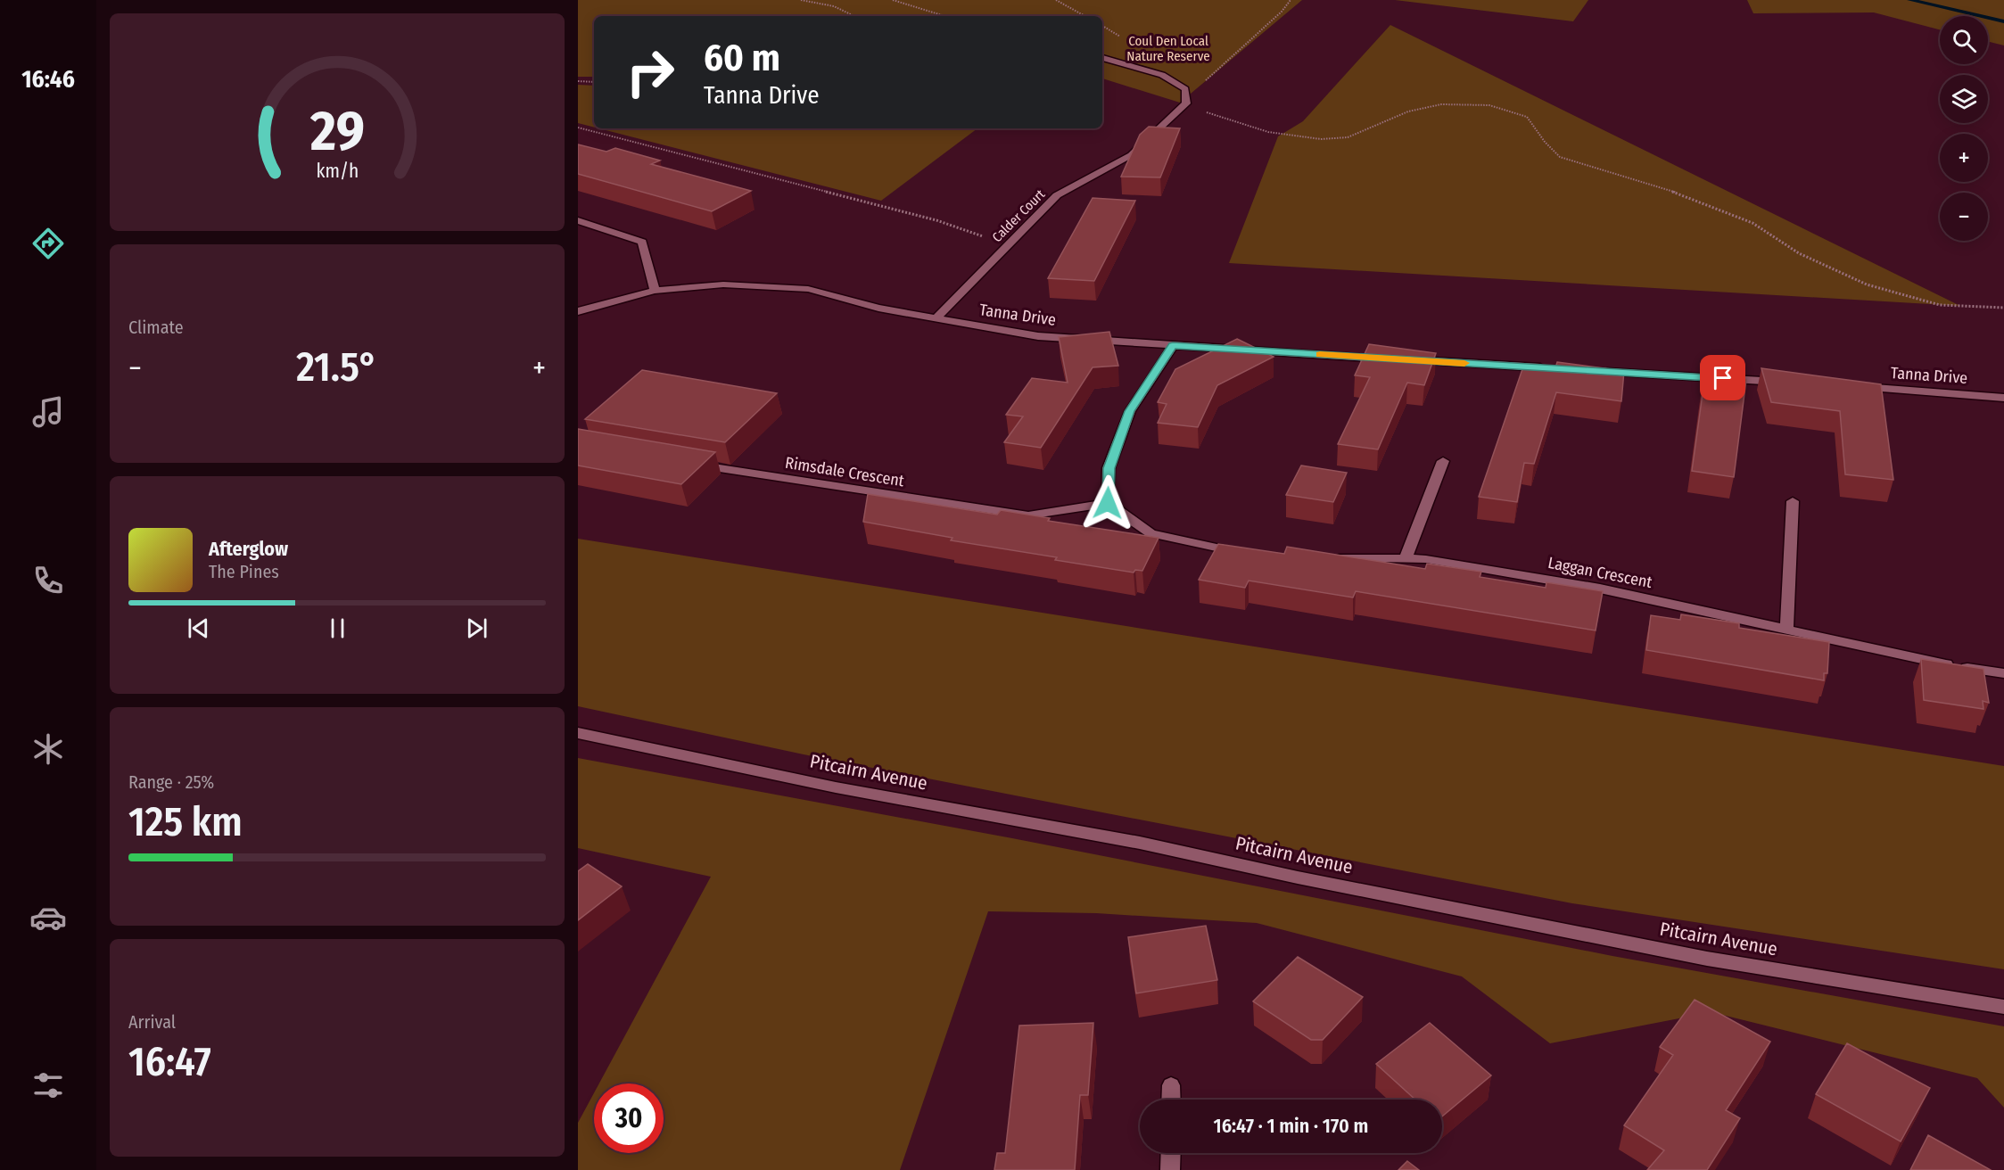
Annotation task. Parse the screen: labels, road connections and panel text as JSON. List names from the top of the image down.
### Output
{
  "streets": {
    "street": [
      "Calder Court",
      "Tanna Drive",
      "Rimsdale Crescent",
      "Laggan Crescent",
      "Pitcairn Avenue"
    ]
  },
  "crossings": [
    ["Calder Court", "Tanna Drive"]
  ],
  "parks": ["Coul Den Local Nature Reserve"],
  "page": {
    "tabs": "16:46",
    "map_buttons": ["+", "−"],
    "turn": ["60 m", "Tanna Drive"],
    "tile": [
      "Climate",
      ["Range · 25%", "125 km"],
      ["Arrival", "16:47"]
    ],
    "heat": ["−", "21.5°", "+"],
    "song": ["Afterglow", "The Pines"],
    "limit": "30",
    "trip": "16:47 · 1 min · 170 m",
    "gauge": ["29", "km/h"]
  }
}
